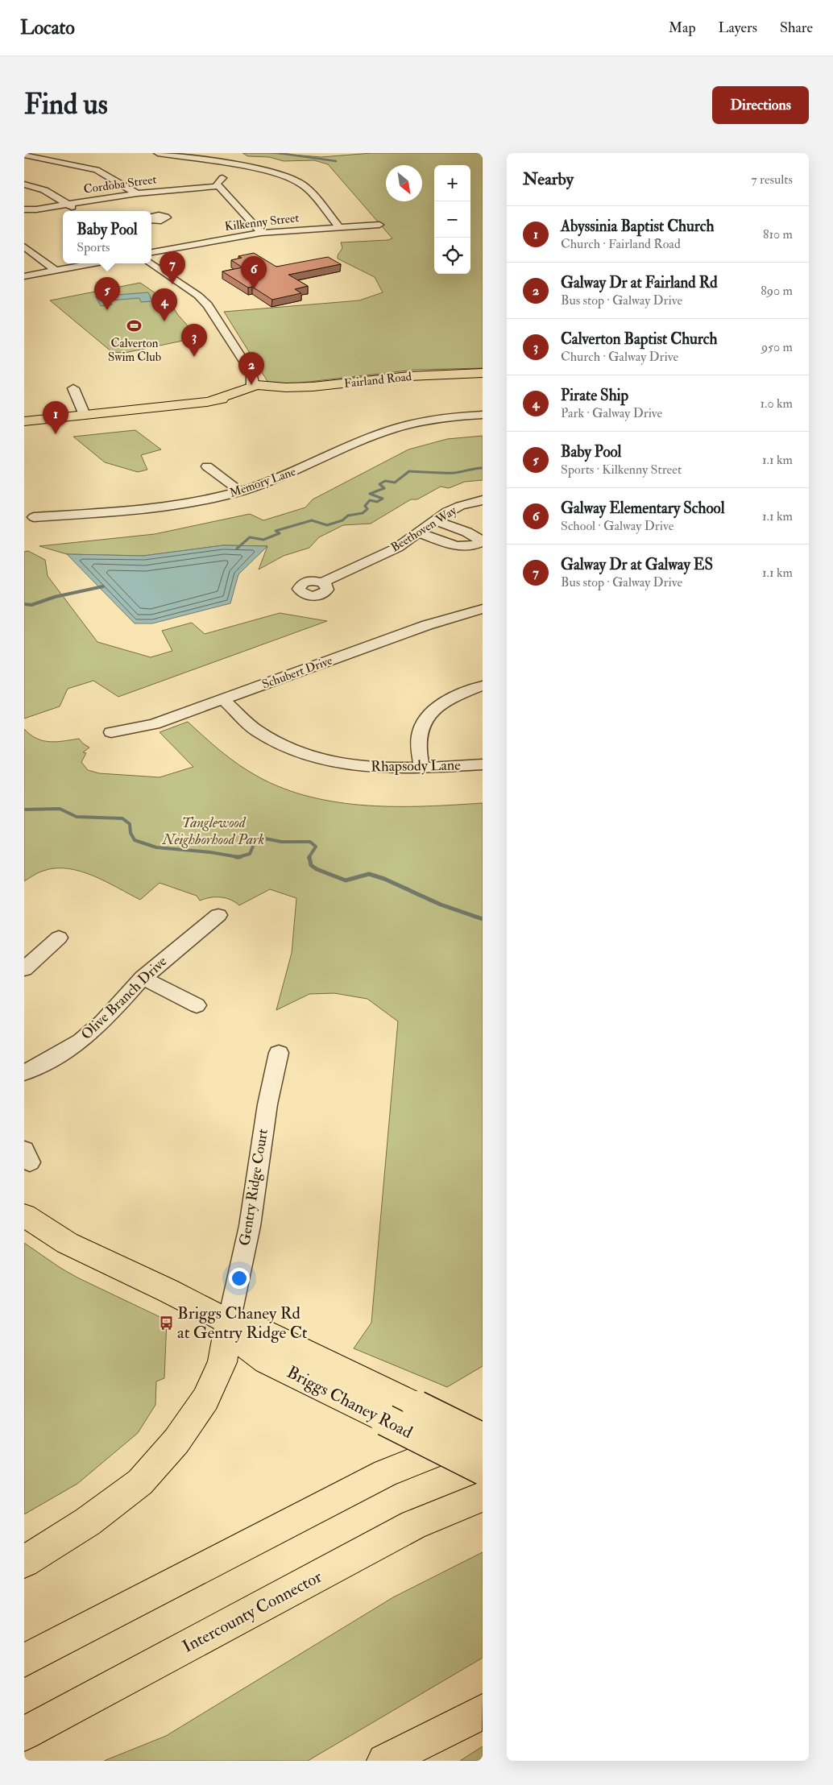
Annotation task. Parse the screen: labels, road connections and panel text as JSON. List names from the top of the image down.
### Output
{
  "streets": {
    "main road": ["Fairland Road", "Briggs Chaney Road", "Intercounty Connector"],
    "street": [
      "Cordoba Street",
      "Kilkenny Street",
      "Memory Lane",
      "Beethoven Way",
      "Schubert Drive",
      "Rhapsody Lane",
      "Olive Branch Drive",
      "Gentry Ridge Court"
    ]
  },
  "crossings": [
    ["Schubert Drive", "Rhapsody Lane"],
    ["Gentry Ridge Court", "Briggs Chaney Road"]
  ],
  "parks": ["Tanglewood Neighborhood Park"],
  "places": {
    "sports": ["Calverton Swim Club"],
    "bus stop": ["Briggs Chaney Rd at Gentry Ridge Ct"]
  },
  "north": "bottom right",
  "page": {
    "header": "Locato",
    "nav": ["Map", "Layers", "Share"],
    "buttons": "Directions",
    "title": "Find us",
    "heading": ["Nearby", "7 results"],
    "map_buttons": ["+", "−"],
    "list": [
      {
        "mark": "1",
        "name": "Abyssinia Baptist Church",
        "note": "Church · Fairland Road",
        "value": "810 m"
      },
      {
        "mark": "2",
        "name": "Galway Dr at Fairland Rd",
        "note": "Bus stop · Galway Drive",
        "value": "890 m"
      },
      {
        "mark": "3",
        "name": "Calverton Baptist Church",
        "note": "Church · Galway Drive",
        "value": "950 m"
      },
      {
        "mark": "4",
        "name": "Pirate Ship",
        "note": "Park · Galway Drive",
        "value": "1.0 km"
      },
      {
        "mark": "5",
        "name": "Baby Pool",
        "note": "Sports · Kilkenny Street",
        "value": "1.1 km"
      },
      {
        "mark": "6",
        "name": "Galway Elementary School",
        "note": "School · Galway Drive",
        "value": "1.1 km"
      },
      {
        "mark": "7",
        "name": "Galway Dr at Galway ES",
        "note": "Bus stop · Galway Drive",
        "value": "1.1 km"
      }
    ],
    "popup": ["Baby Pool", "Sports"],
    "pins": [
      "7",
      "6",
      "5",
      "4",
      "3",
      "2",
      "1"
    ]
  }
}
